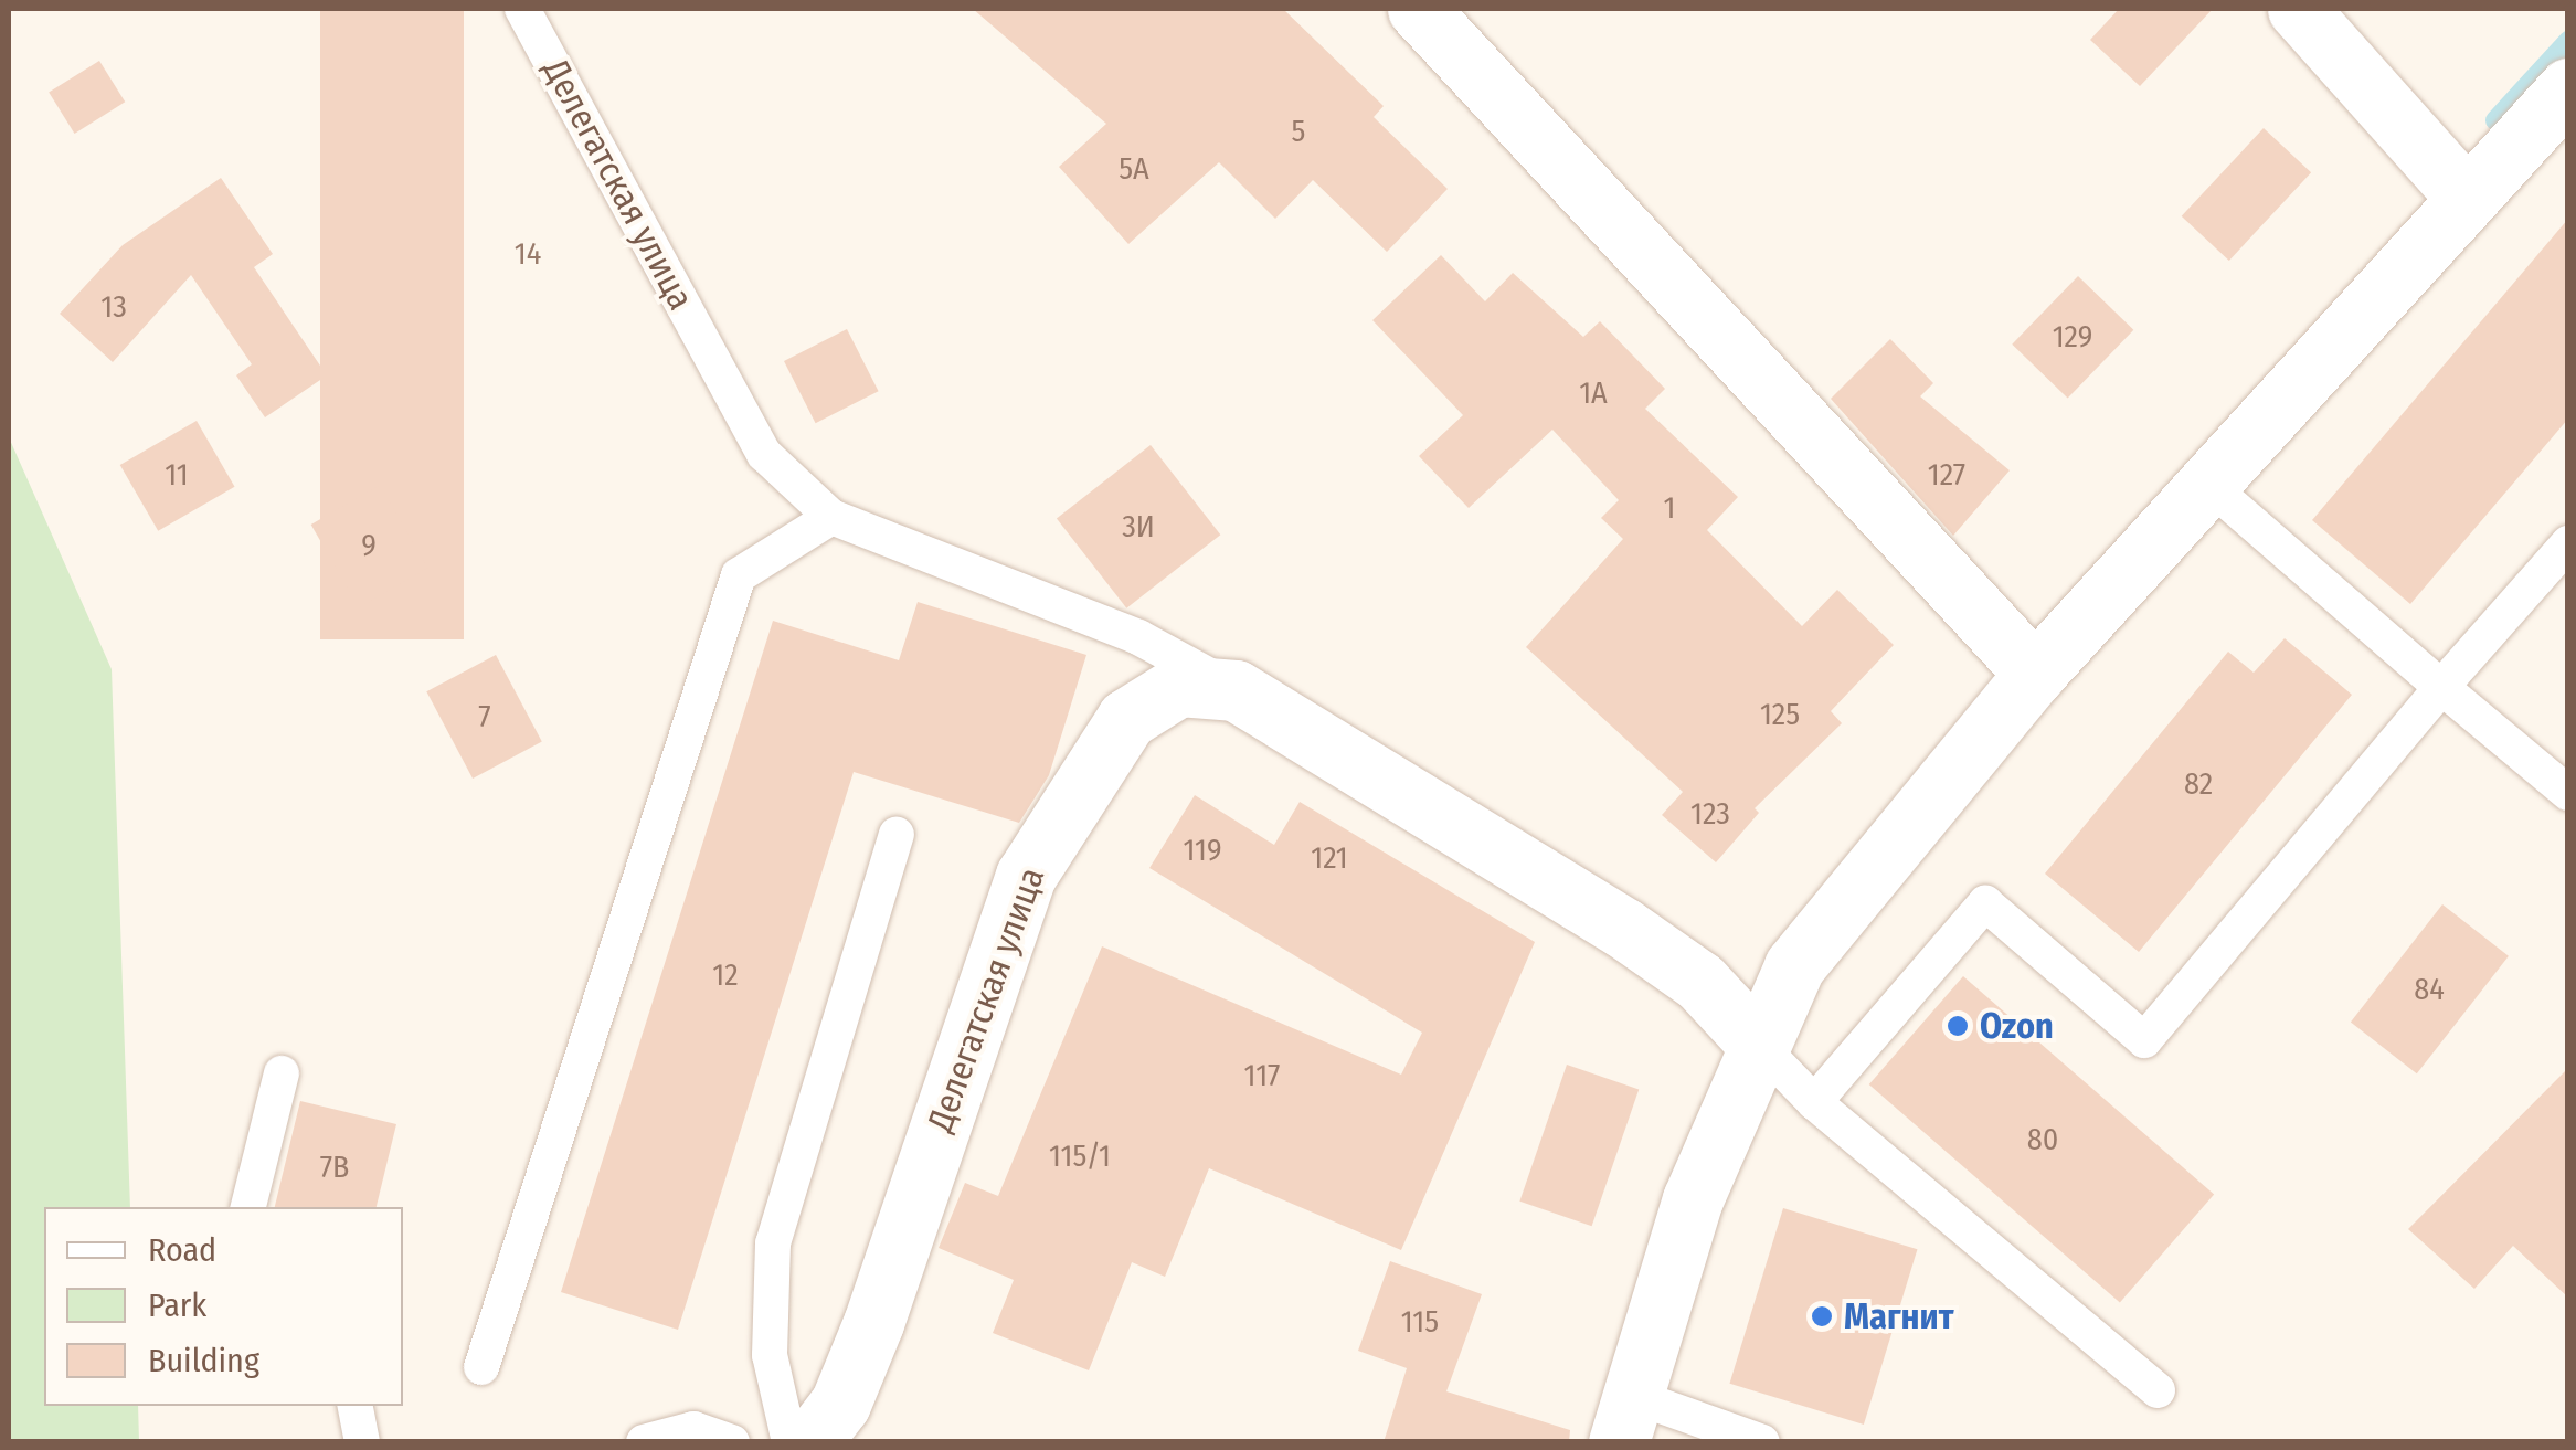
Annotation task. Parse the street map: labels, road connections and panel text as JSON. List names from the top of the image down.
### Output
{
  "streets": {
    "street": ["Делегатская улица"]
  },
  "places": ["Ozon", "Магнит"],
  "house_numbers": [
    "5",
    "5А",
    "14",
    "13",
    "129",
    "1А",
    "11",
    "127",
    "1",
    "3И",
    "9",
    "125",
    "7",
    "82",
    "123",
    "119",
    "121",
    "12",
    "84",
    "117",
    "80",
    "115/1",
    "7В",
    "115"
  ],
  "legend": ["Road", "Park", "Building"]
}
